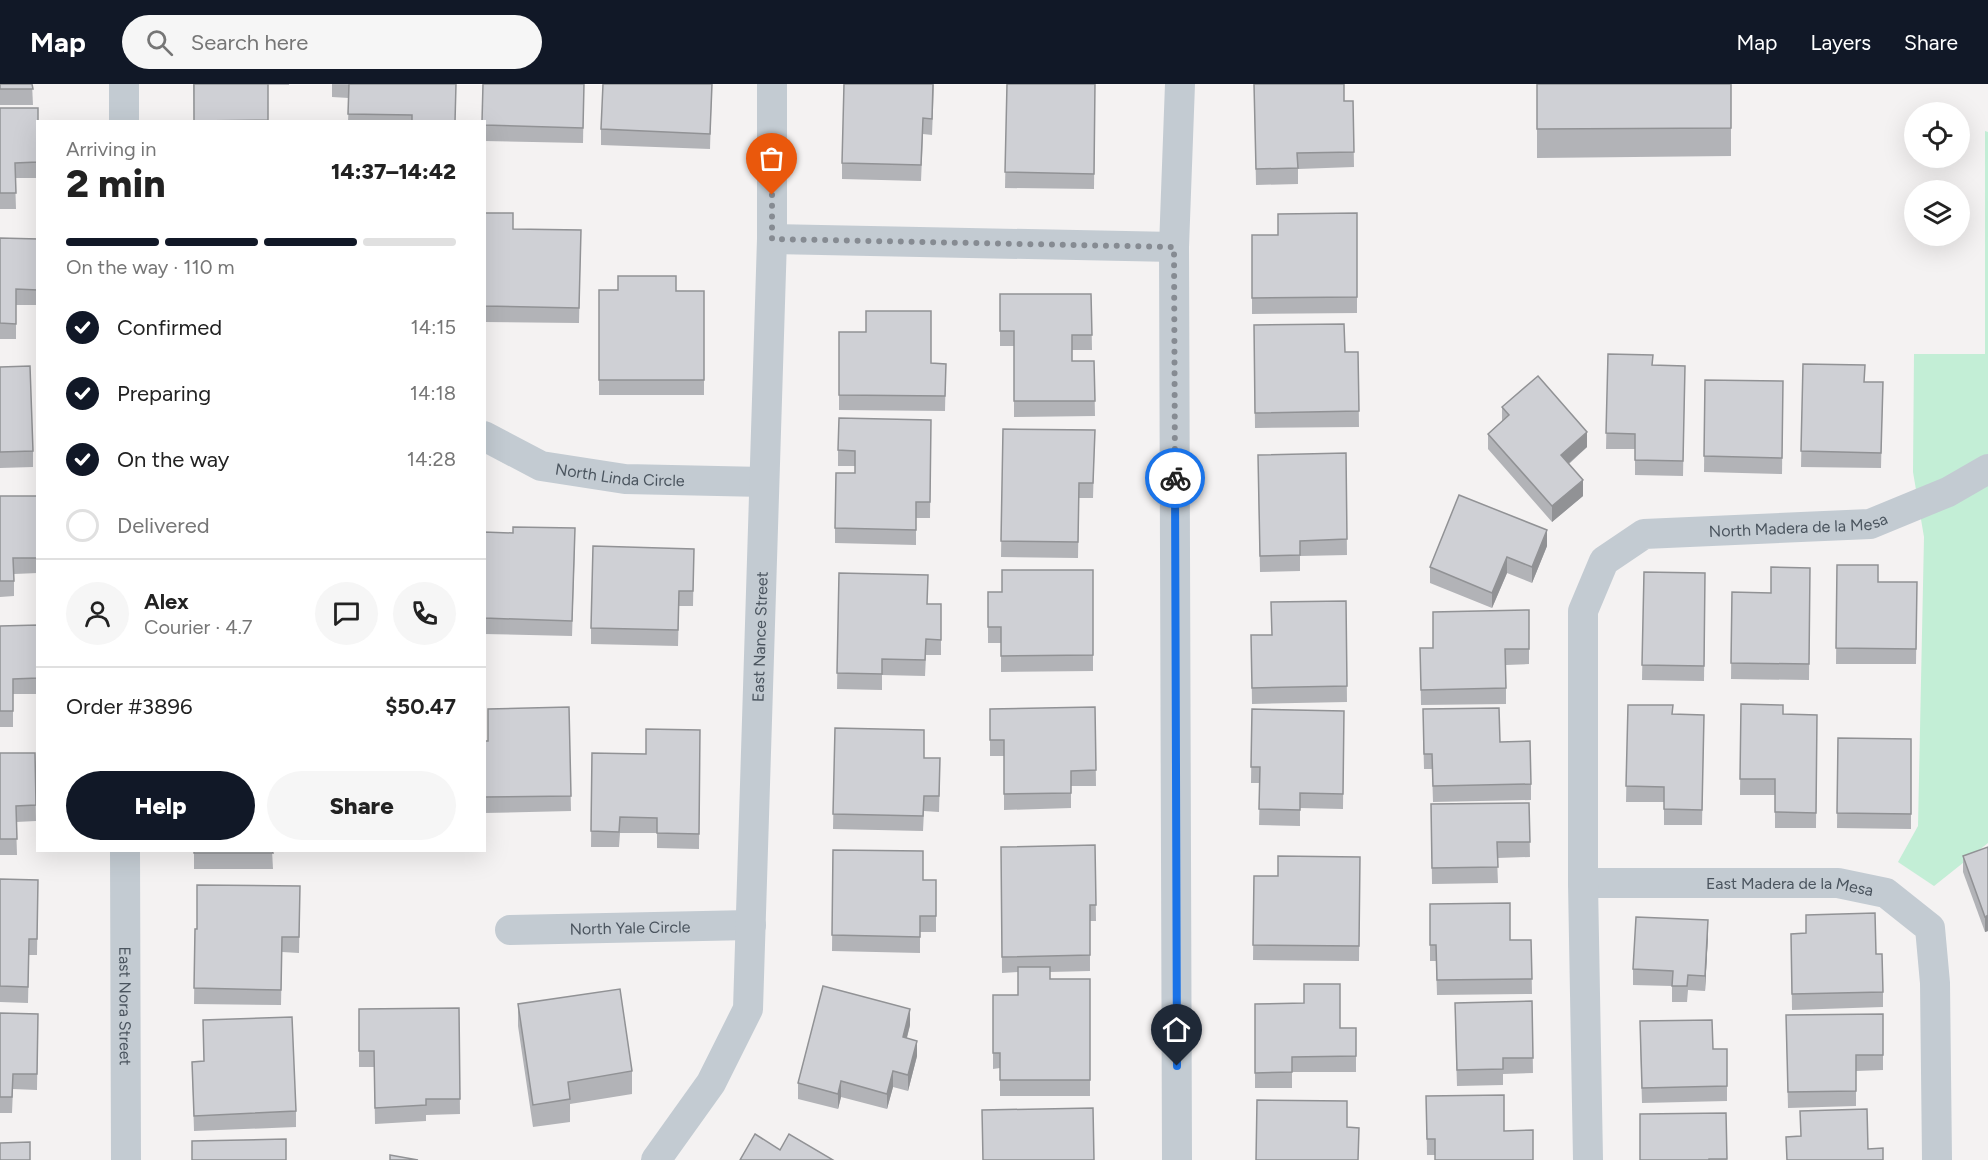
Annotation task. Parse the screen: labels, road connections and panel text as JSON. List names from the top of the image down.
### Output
{
  "streets": {
    "street": [
      "North Linda Circle",
      "North Madera de la Mesa",
      "East Nance Street",
      "East Madera de la Mesa",
      "North Yale Circle",
      "East Nora Street"
    ]
  },
  "crossings": [
    ["North Linda Circle", "East Nance Street"],
    ["North Madera de la Mesa", "East Madera de la Mesa"],
    ["East Nance Street", "North Yale Circle"]
  ],
  "page": {
    "header": "Map",
    "search": "Search here",
    "nav": ["Map", "Layers", "Share"],
    "heading": ["2 min", "Arriving in", "14:37–14:42"],
    "panel": [
      "Alex",
      "Courier · 4.7",
      "Order #3896",
      "$50.47"
    ],
    "bar": "On the way · 110 m",
    "list": [
      ["Confirmed", "14:15"],
      ["Preparing", "14:18"],
      ["On the way", "14:28"],
      "Delivered"
    ],
    "buttons": ["Help", "Share"]
  }
}
